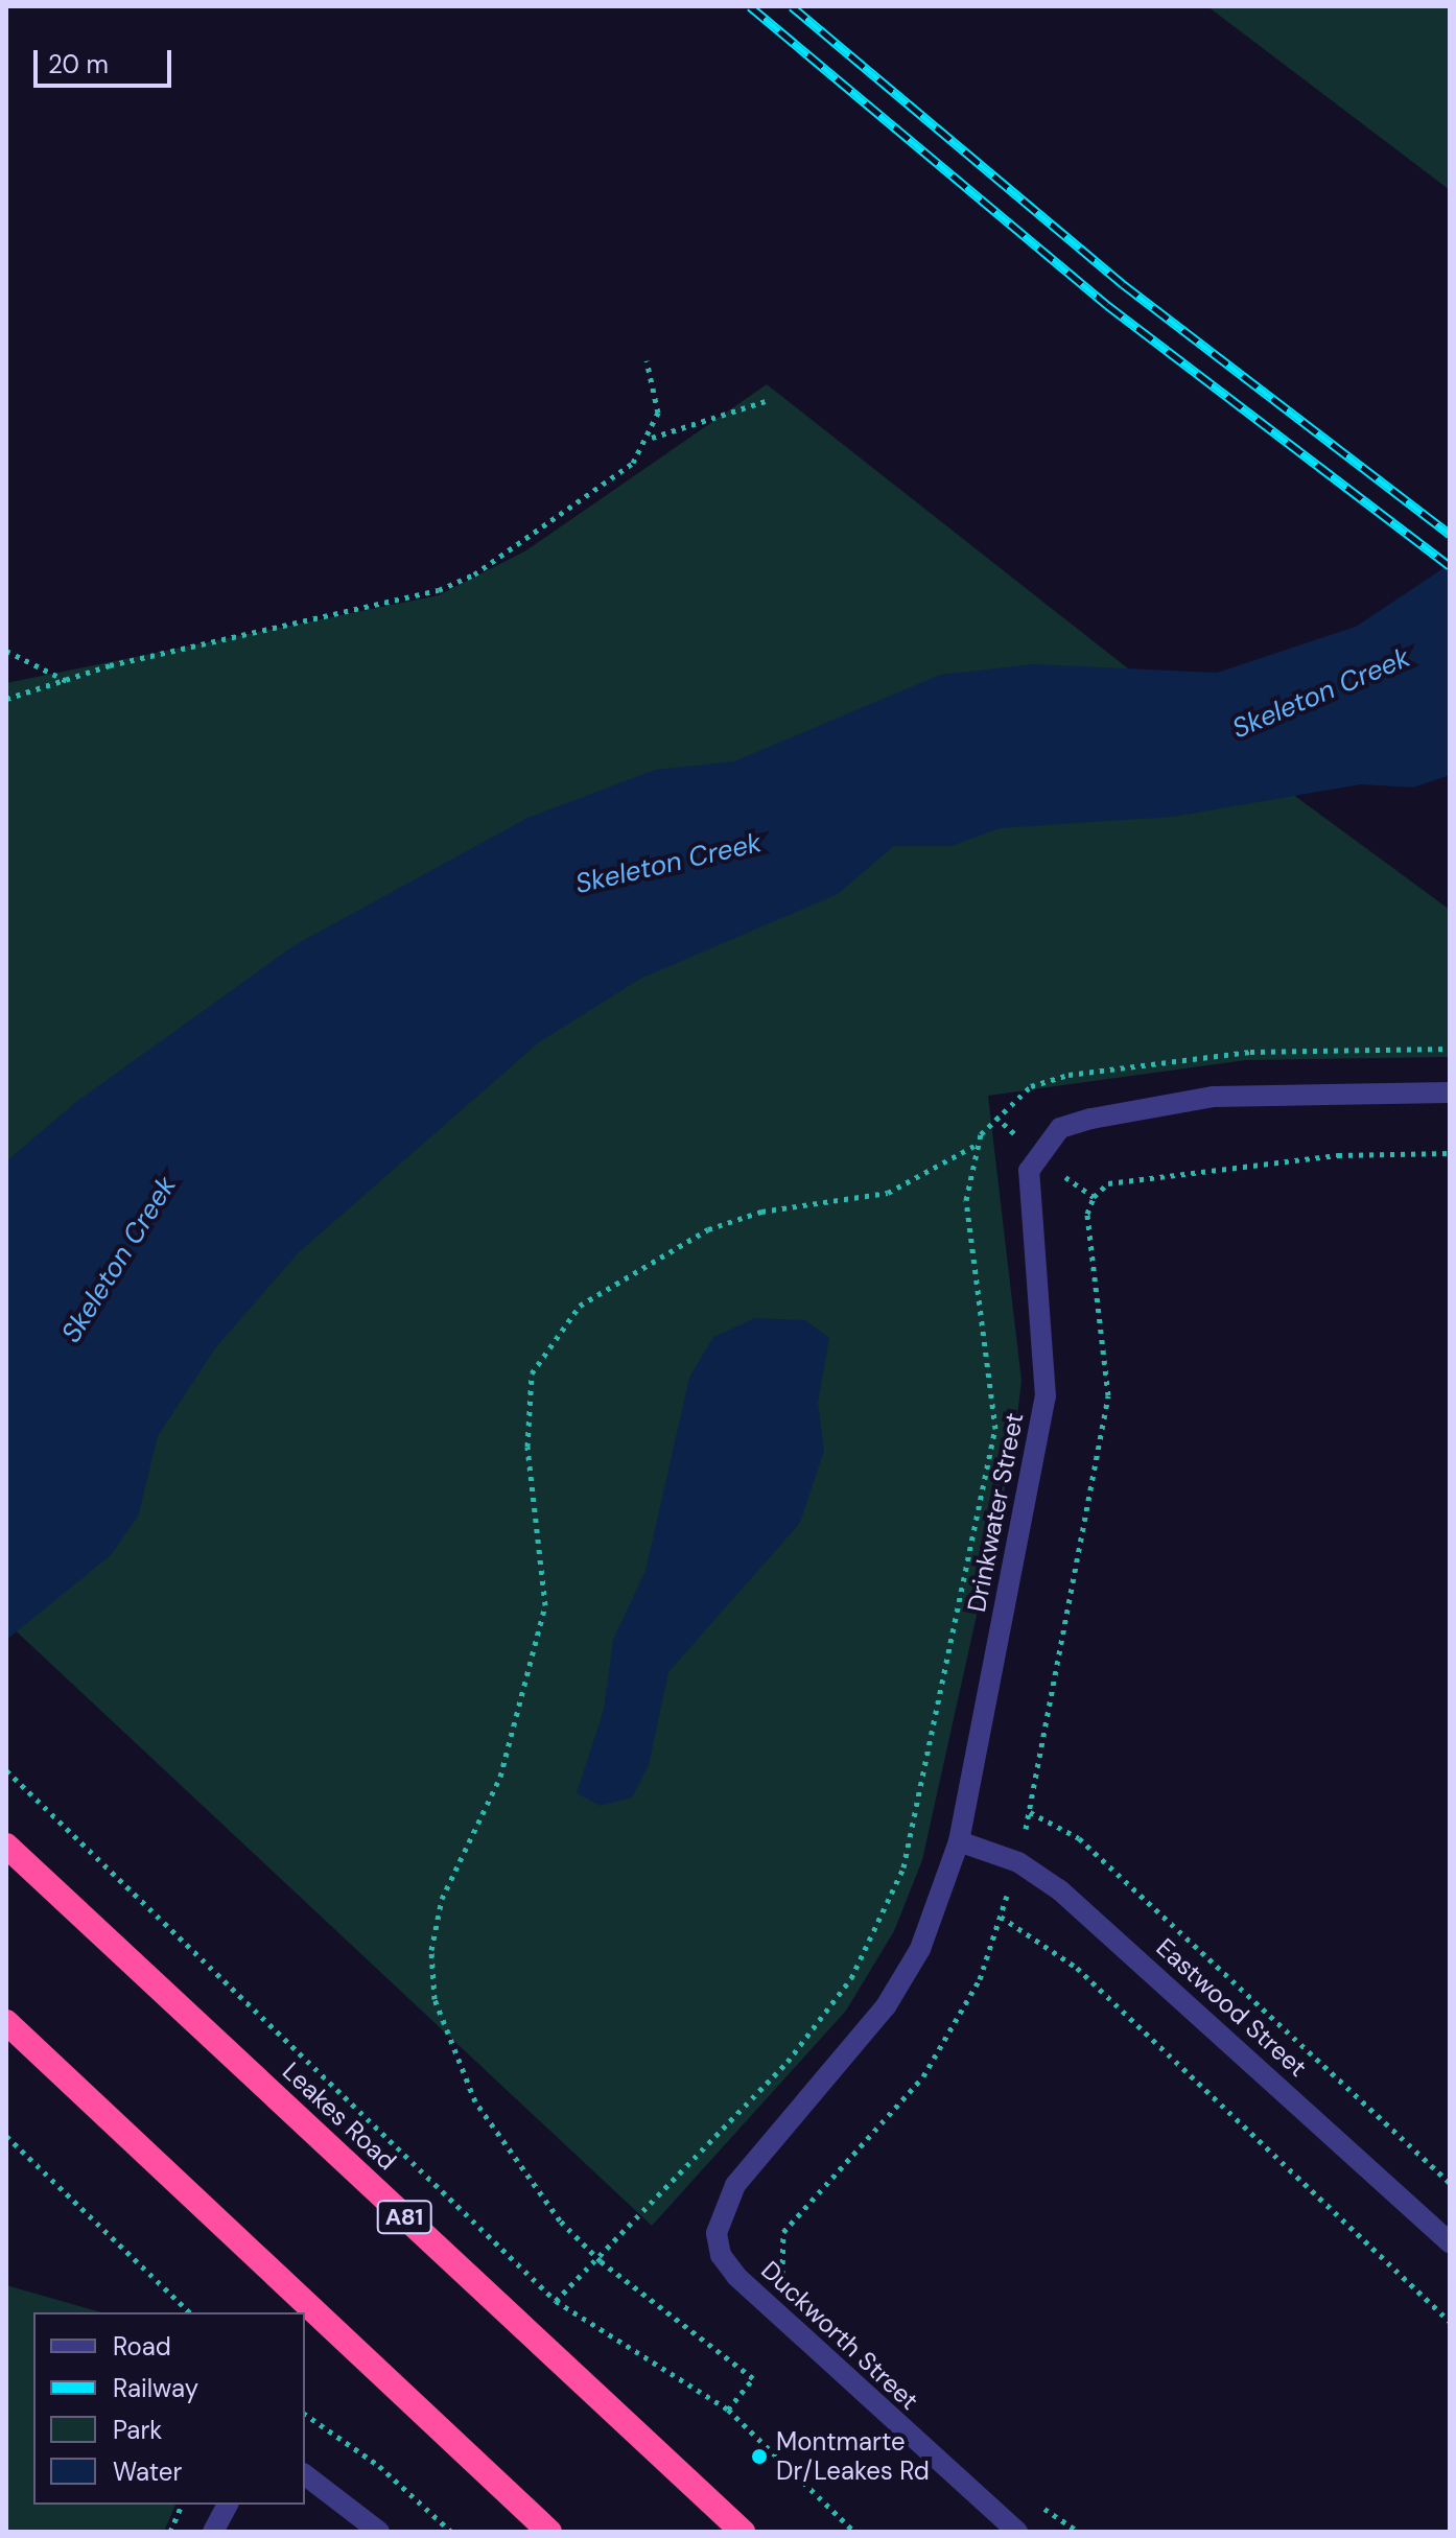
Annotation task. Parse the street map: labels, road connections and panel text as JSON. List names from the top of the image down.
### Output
{
  "streets": {
    "highway": ["Leakes Road", "A81"],
    "street": ["Drinkwater Street", "Eastwood Street", "Duckworth Street"]
  },
  "crossings": [
    ["Drinkwater Street", "Eastwood Street"],
    ["Drinkwater Street", "Duckworth Street"]
  ],
  "water": ["Skeleton Creek"],
  "places": ["Montmarte Dr/Leakes Rd"],
  "legend": [
    "Road",
    "Railway",
    "Park",
    "Water"
  ],
  "scale_bar": "20 m"
}
